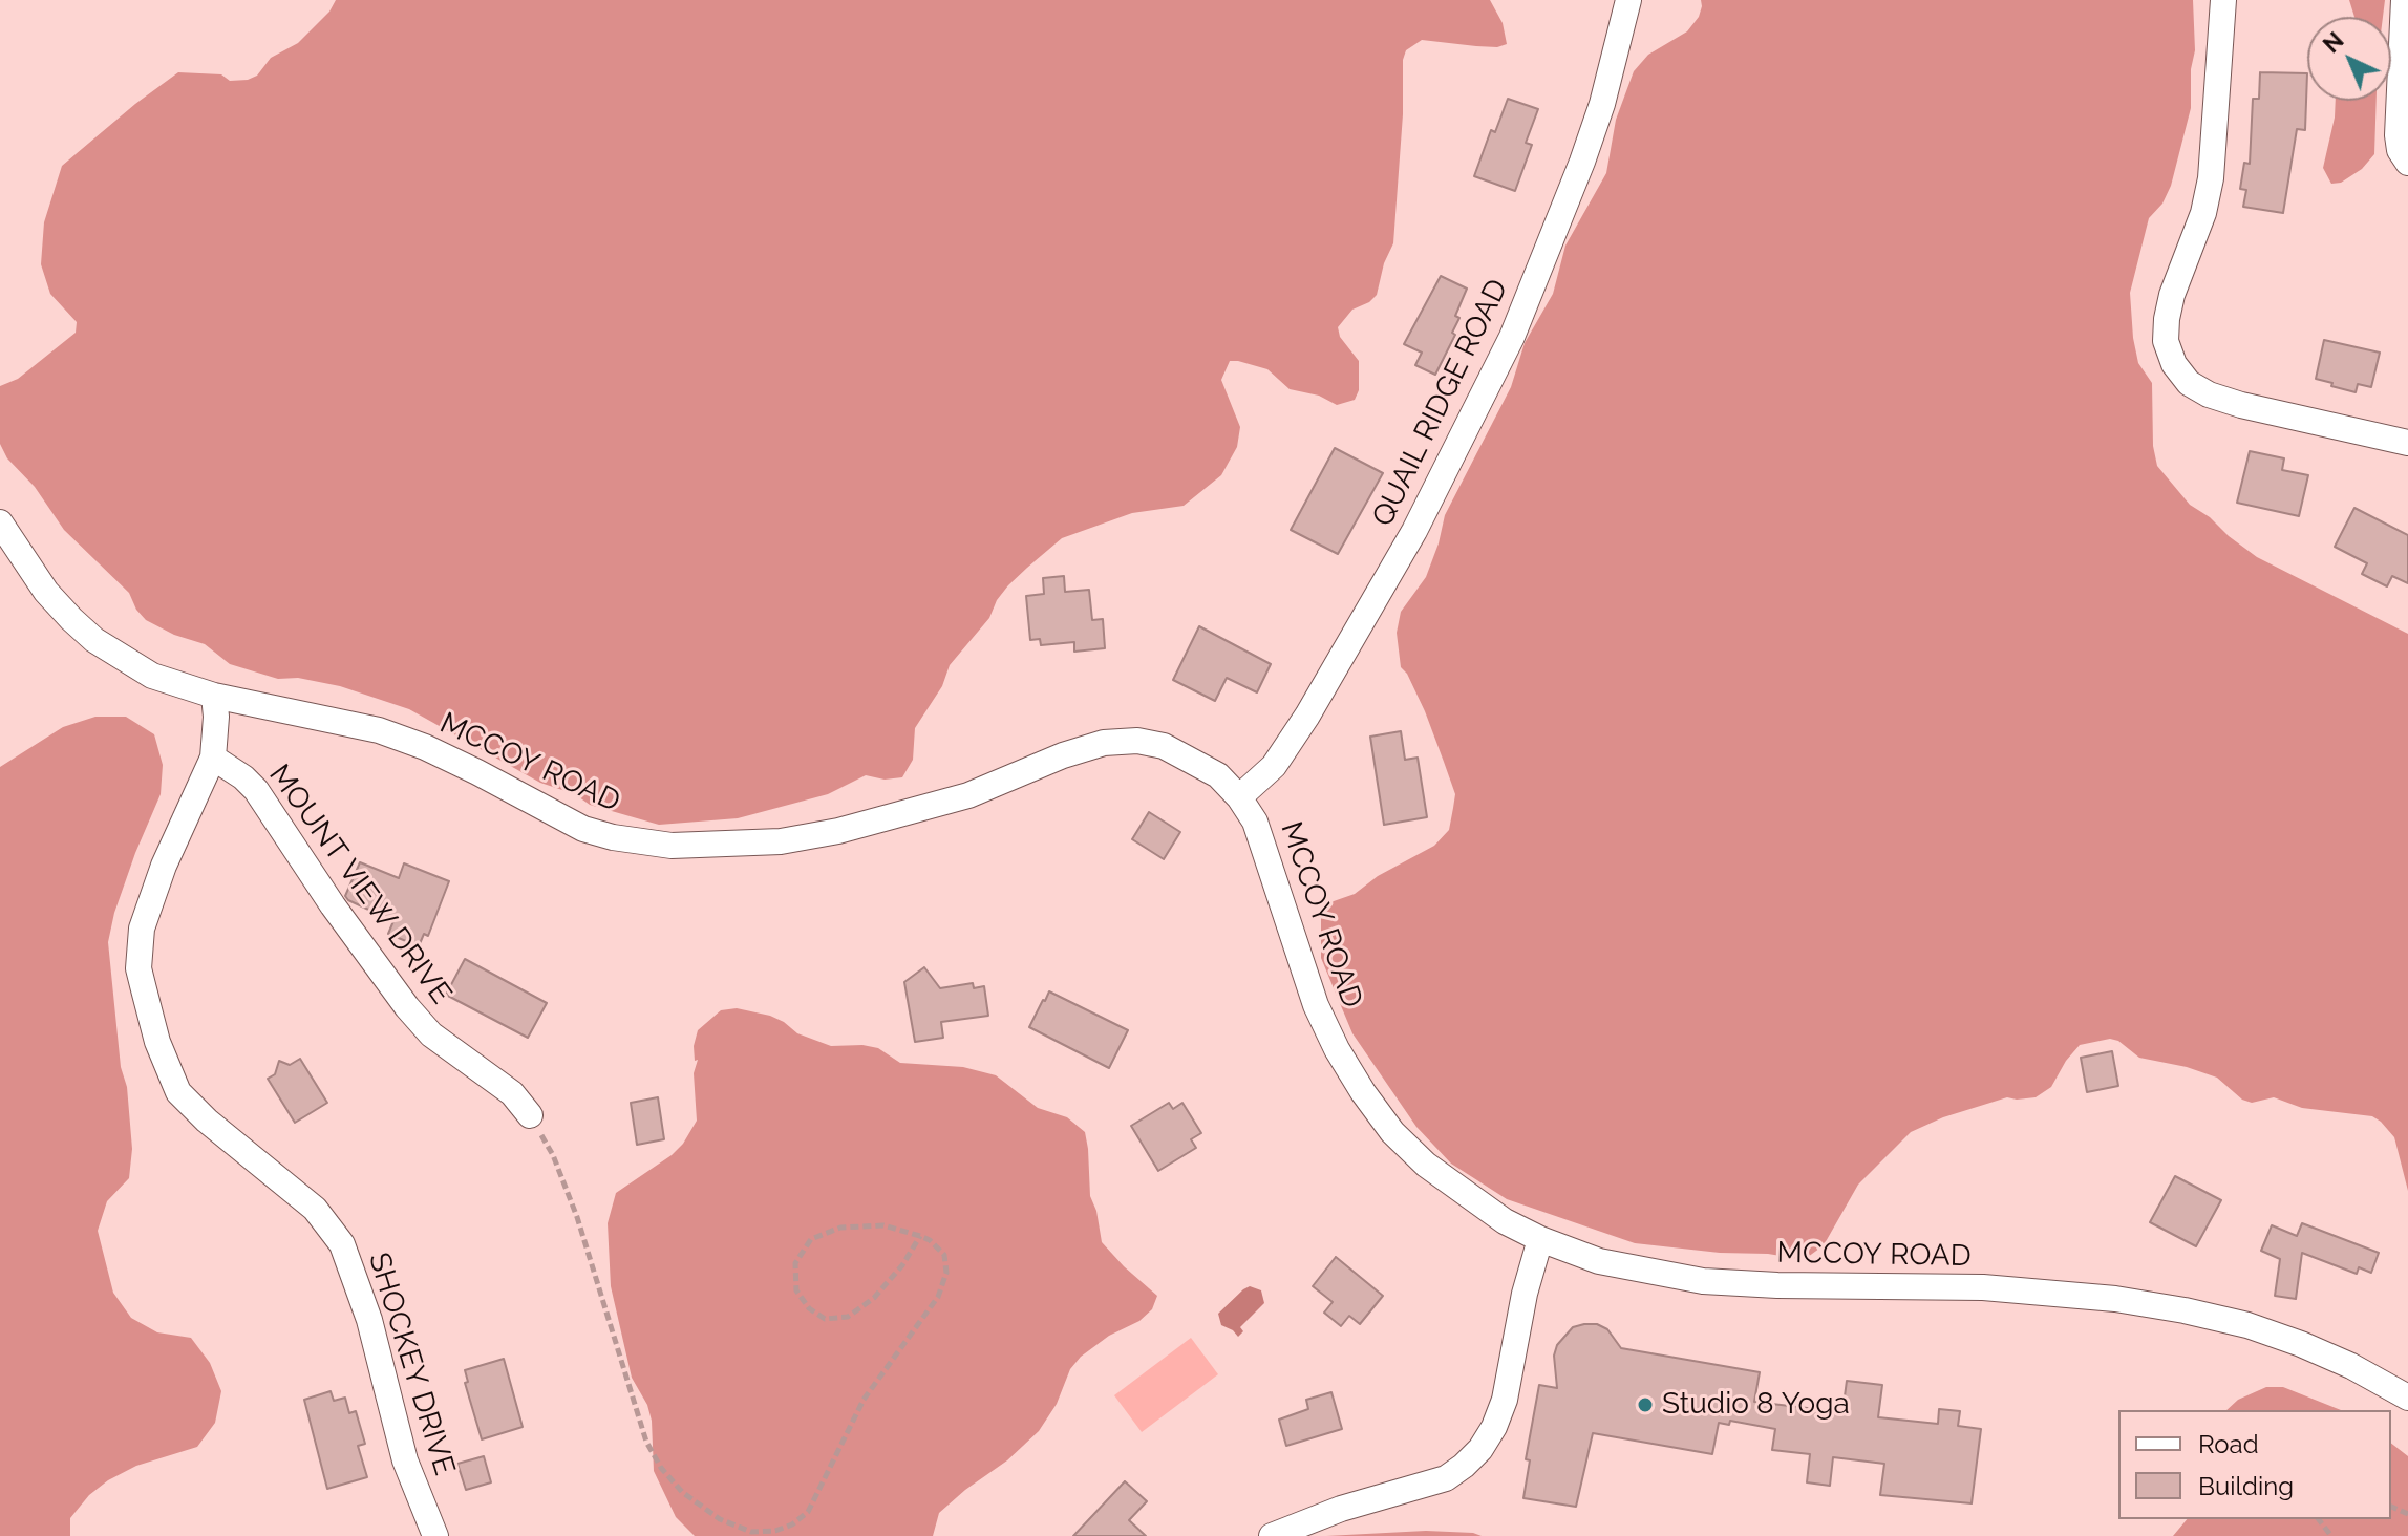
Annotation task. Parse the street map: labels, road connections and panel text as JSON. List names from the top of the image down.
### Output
{
  "streets": {
    "street": [
      "QUAIL RIDGE ROAD",
      "MCCOY ROAD",
      "MOUNT VIEW DRIVE",
      "SHOCKEY DRIVE"
    ]
  },
  "crossings": [
    ["QUAIL RIDGE ROAD", "MCCOY ROAD"],
    ["MCCOY ROAD", "SHOCKEY DRIVE"],
    ["MOUNT VIEW DRIVE", "SHOCKEY DRIVE"]
  ],
  "places": ["Studio 8 Yoga"],
  "legend": ["Road", "Building"],
  "north": "top left"
}
